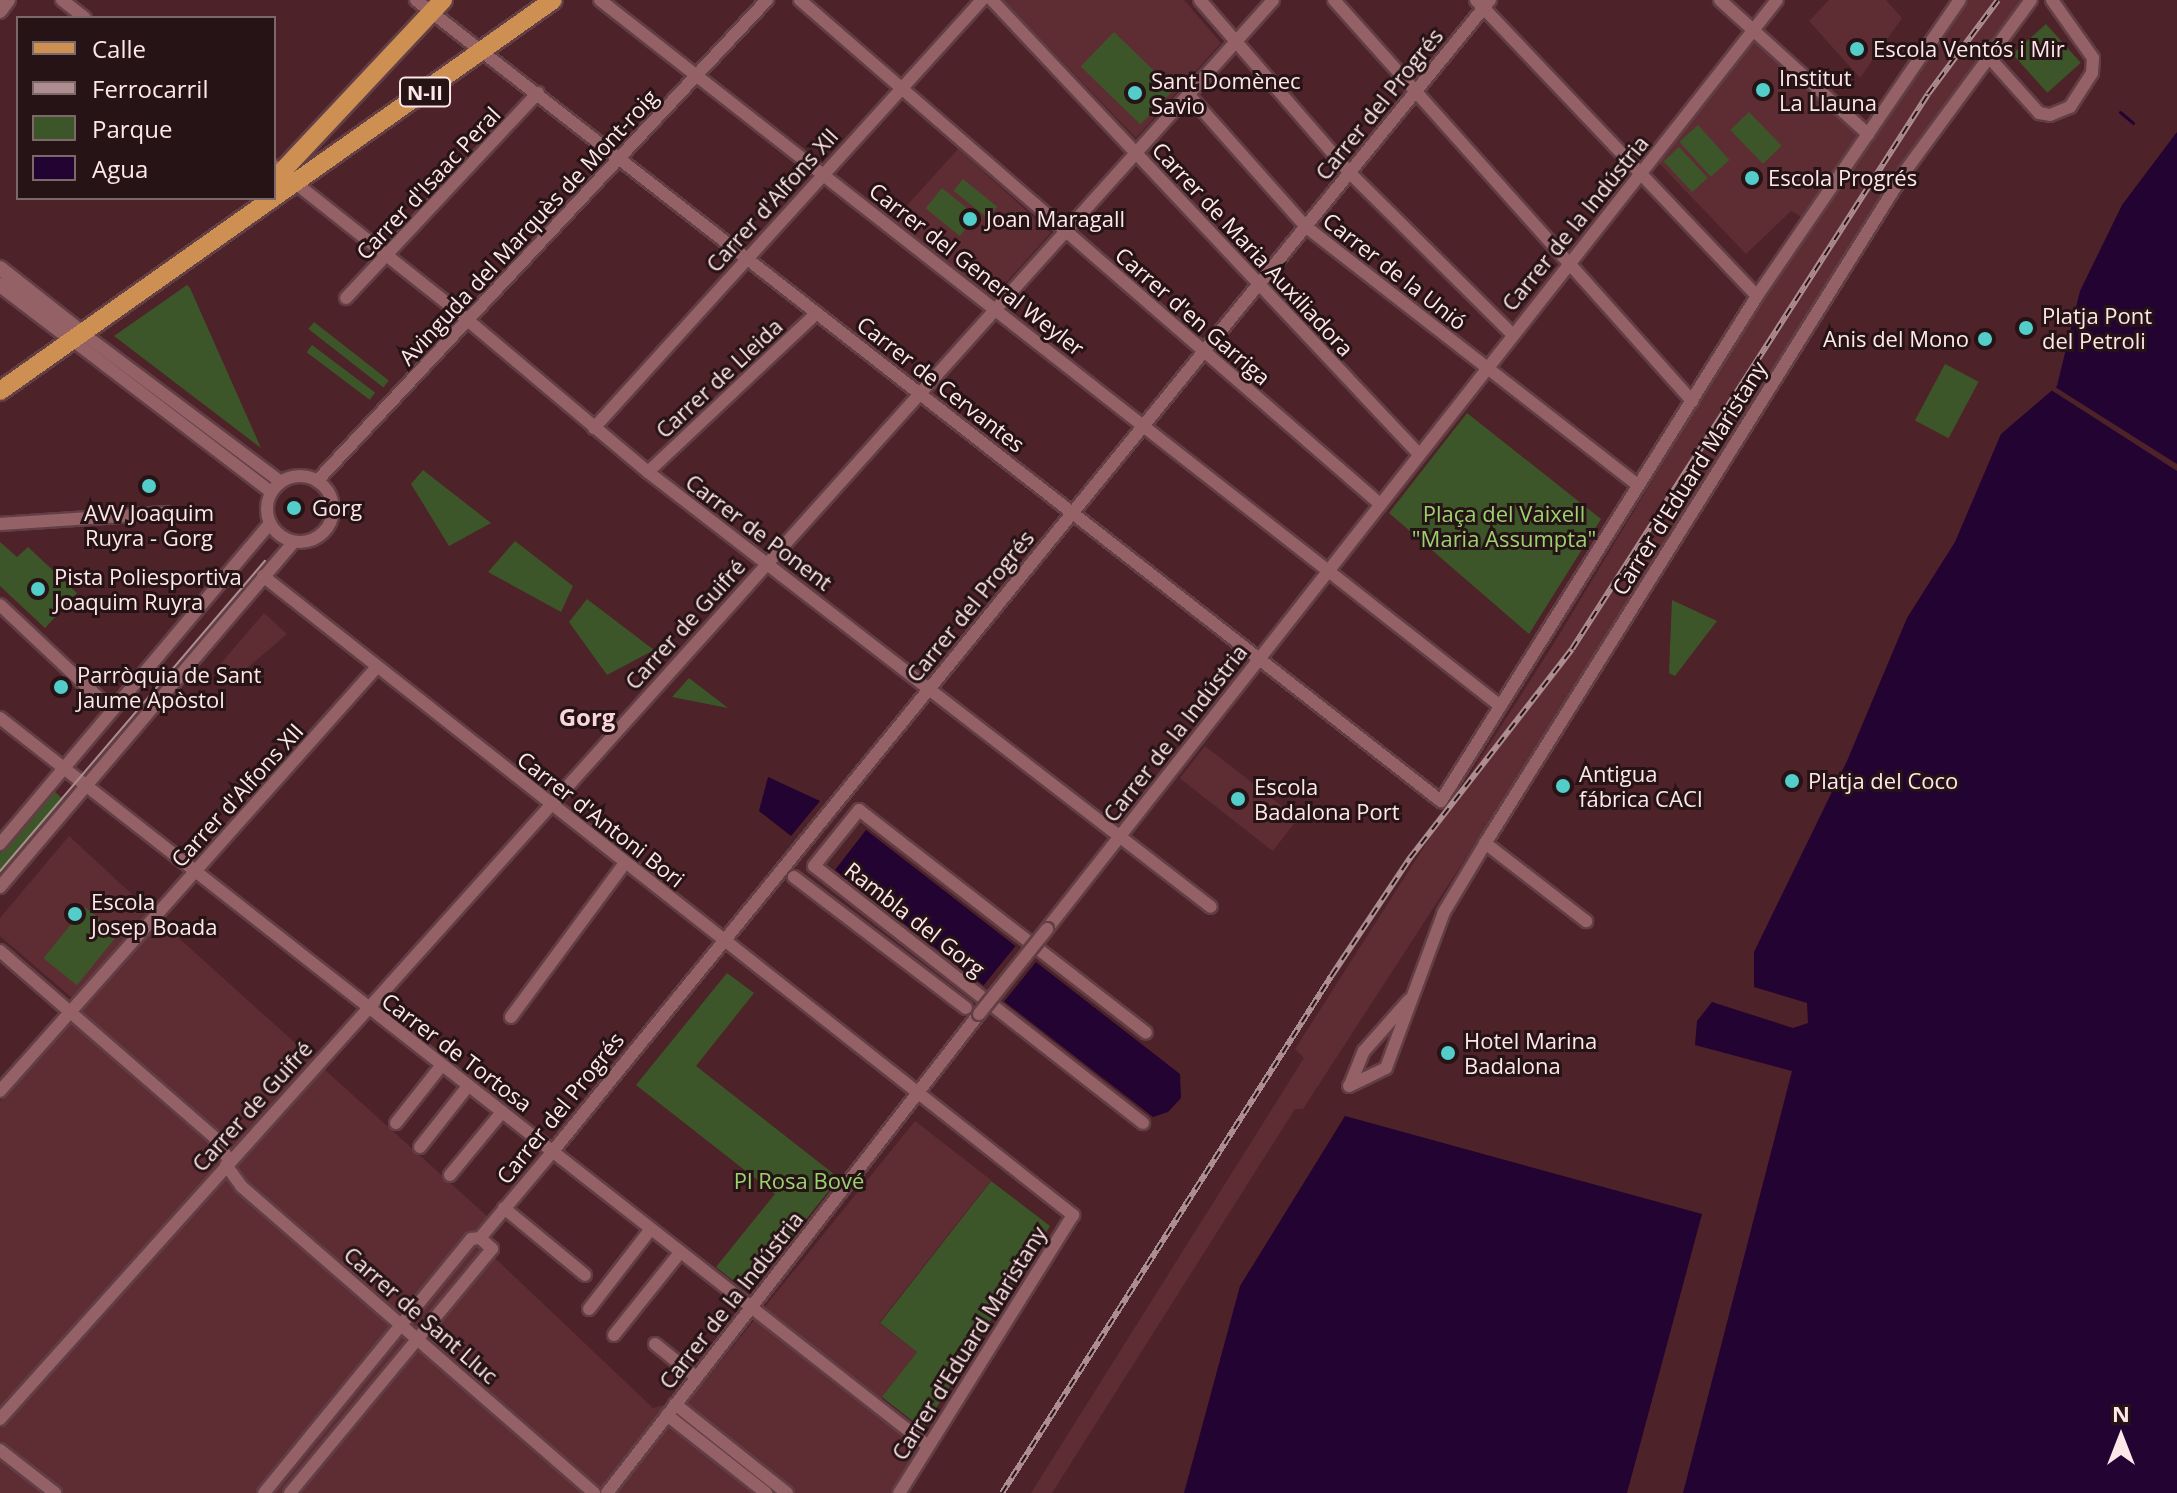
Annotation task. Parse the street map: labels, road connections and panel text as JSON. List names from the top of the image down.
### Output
{
  "streets": {
    "main road": ["N-II"],
    "street": [
      "Carrer del Progrés",
      "Carrer d'Isaac Peral",
      "Carrer d'Alfons XII",
      "Carrer de la Indústria",
      "Avinguda del Marquès de Mont-roig",
      "Carrer de Maria Auxiliadora",
      "Carrer del General Weyler",
      "Carrer de la Unió",
      "Carrer d'en Garriga",
      "Carrer de Lleida",
      "Carrer de Cervantes",
      "Carrer d'Eduard Maristany",
      "Carrer de Ponent",
      "Carrer de Guifré",
      "Carrer d'Antoni Bori",
      "Rambla del Gorg",
      "Carrer de Tortosa",
      "Carrer de Sant Lluc"
    ]
  },
  "crossings": [
    ["N-II", "Carrer de Cervantes"],
    ["N-II", "Carrer de Ponent"],
    ["Carrer del Progrés", "Carrer de Maria Auxiliadora"],
    ["Carrer del Progrés", "Carrer del General Weyler"],
    ["Carrer del Progrés", "Carrer de la Unió"],
    ["Carrer del Progrés", "Carrer d'en Garriga"],
    ["Carrer del Progrés", "Carrer de Cervantes"],
    ["Carrer del Progrés", "Carrer de Ponent"],
    ["Carrer del Progrés", "Carrer d'Antoni Bori"],
    ["Carrer del Progrés", "Carrer de Tortosa"],
    ["Carrer del Progrés", "Carrer de Sant Lluc"],
    ["Carrer d'Isaac Peral", "Carrer de Cervantes"],
    ["Carrer d'Isaac Peral", "Carrer de Ponent"],
    ["Carrer d'Alfons XII", "Carrer del General Weyler"],
    ["Carrer d'Alfons XII", "Carrer d'en Garriga"],
    ["Carrer d'Alfons XII", "Carrer de Cervantes"],
    ["Carrer d'Alfons XII", "Carrer de Ponent"],
    ["Carrer d'Alfons XII", "Carrer d'Antoni Bori"],
    ["Carrer d'Alfons XII", "Carrer de Tortosa"],
    ["Carrer d'Alfons XII", "Carrer de Sant Lluc"],
    ["Carrer de la Indústria", "Carrer de Maria Auxiliadora"],
    ["Carrer de la Indústria", "Carrer del General Weyler"],
    ["Carrer de la Indústria", "Carrer de la Unió"],
    ["Carrer de la Indústria", "Carrer d'en Garriga"],
    ["Carrer de la Indústria", "Carrer de Cervantes"],
    ["Carrer de la Indústria", "Carrer de Ponent"],
    ["Carrer de la Indústria", "Carrer d'Antoni Bori"],
    ["Carrer de la Indústria", "Carrer de Tortosa"],
    ["Avinguda del Marquès de Mont-roig", "Carrer del General Weyler"],
    ["Avinguda del Marquès de Mont-roig", "Carrer de Cervantes"],
    ["Avinguda del Marquès de Mont-roig", "Carrer de Ponent"],
    ["Carrer de Maria Auxiliadora", "Carrer de Guifré"],
    ["Carrer del General Weyler", "Carrer d'Eduard Maristany"],
    ["Carrer del General Weyler", "Carrer de Guifré"],
    ["Carrer de la Unió", "Carrer d'Eduard Maristany"],
    ["Carrer de la Unió", "Carrer de Guifré"],
    ["Carrer d'en Garriga", "Carrer de Guifré"],
    ["Carrer de Lleida", "Carrer de Cervantes"],
    ["Carrer de Lleida", "Carrer de Ponent"],
    ["Carrer de Cervantes", "Carrer d'Eduard Maristany"],
    ["Carrer de Cervantes", "Carrer de Guifré"],
    ["Carrer d'Eduard Maristany", "Carrer d'Antoni Bori"],
    ["Carrer d'Eduard Maristany", "Carrer de Tortosa"],
    ["Carrer de Ponent", "Carrer de Guifré"],
    ["Carrer de Guifré", "Carrer d'Antoni Bori"],
    ["Carrer de Guifré", "Carrer de Tortosa"],
    ["Carrer de Guifré", "Carrer de Sant Lluc"]
  ],
  "districts": ["Gorg"],
  "parks": ["Plaça del Vaixell \"Maria Assumpta\"", "Pl Rosa Bové"],
  "places": [
    "Escola Ventós i Mir",
    "Institut La Llauna",
    "Sant Domènec Savio",
    "Escola Progrés",
    "Joan Maragall",
    "Platja Pont del Petroli",
    "Anis del Mono",
    "AVV Joaquim Ruyra - Gorg",
    "Gorg",
    "Pista Poliesportiva Joaquim Ruyra",
    "Parròquia de Sant Jaume Apòstol",
    "Platja del Coco",
    "Antigua fábrica CACI",
    "Escola Badalona Port",
    "Escola Josep Boada",
    "Hotel Marina Badalona"
  ],
  "legend": [
    "Calle",
    "Ferrocarril",
    "Parque",
    "Agua"
  ],
  "north": "top"
}
